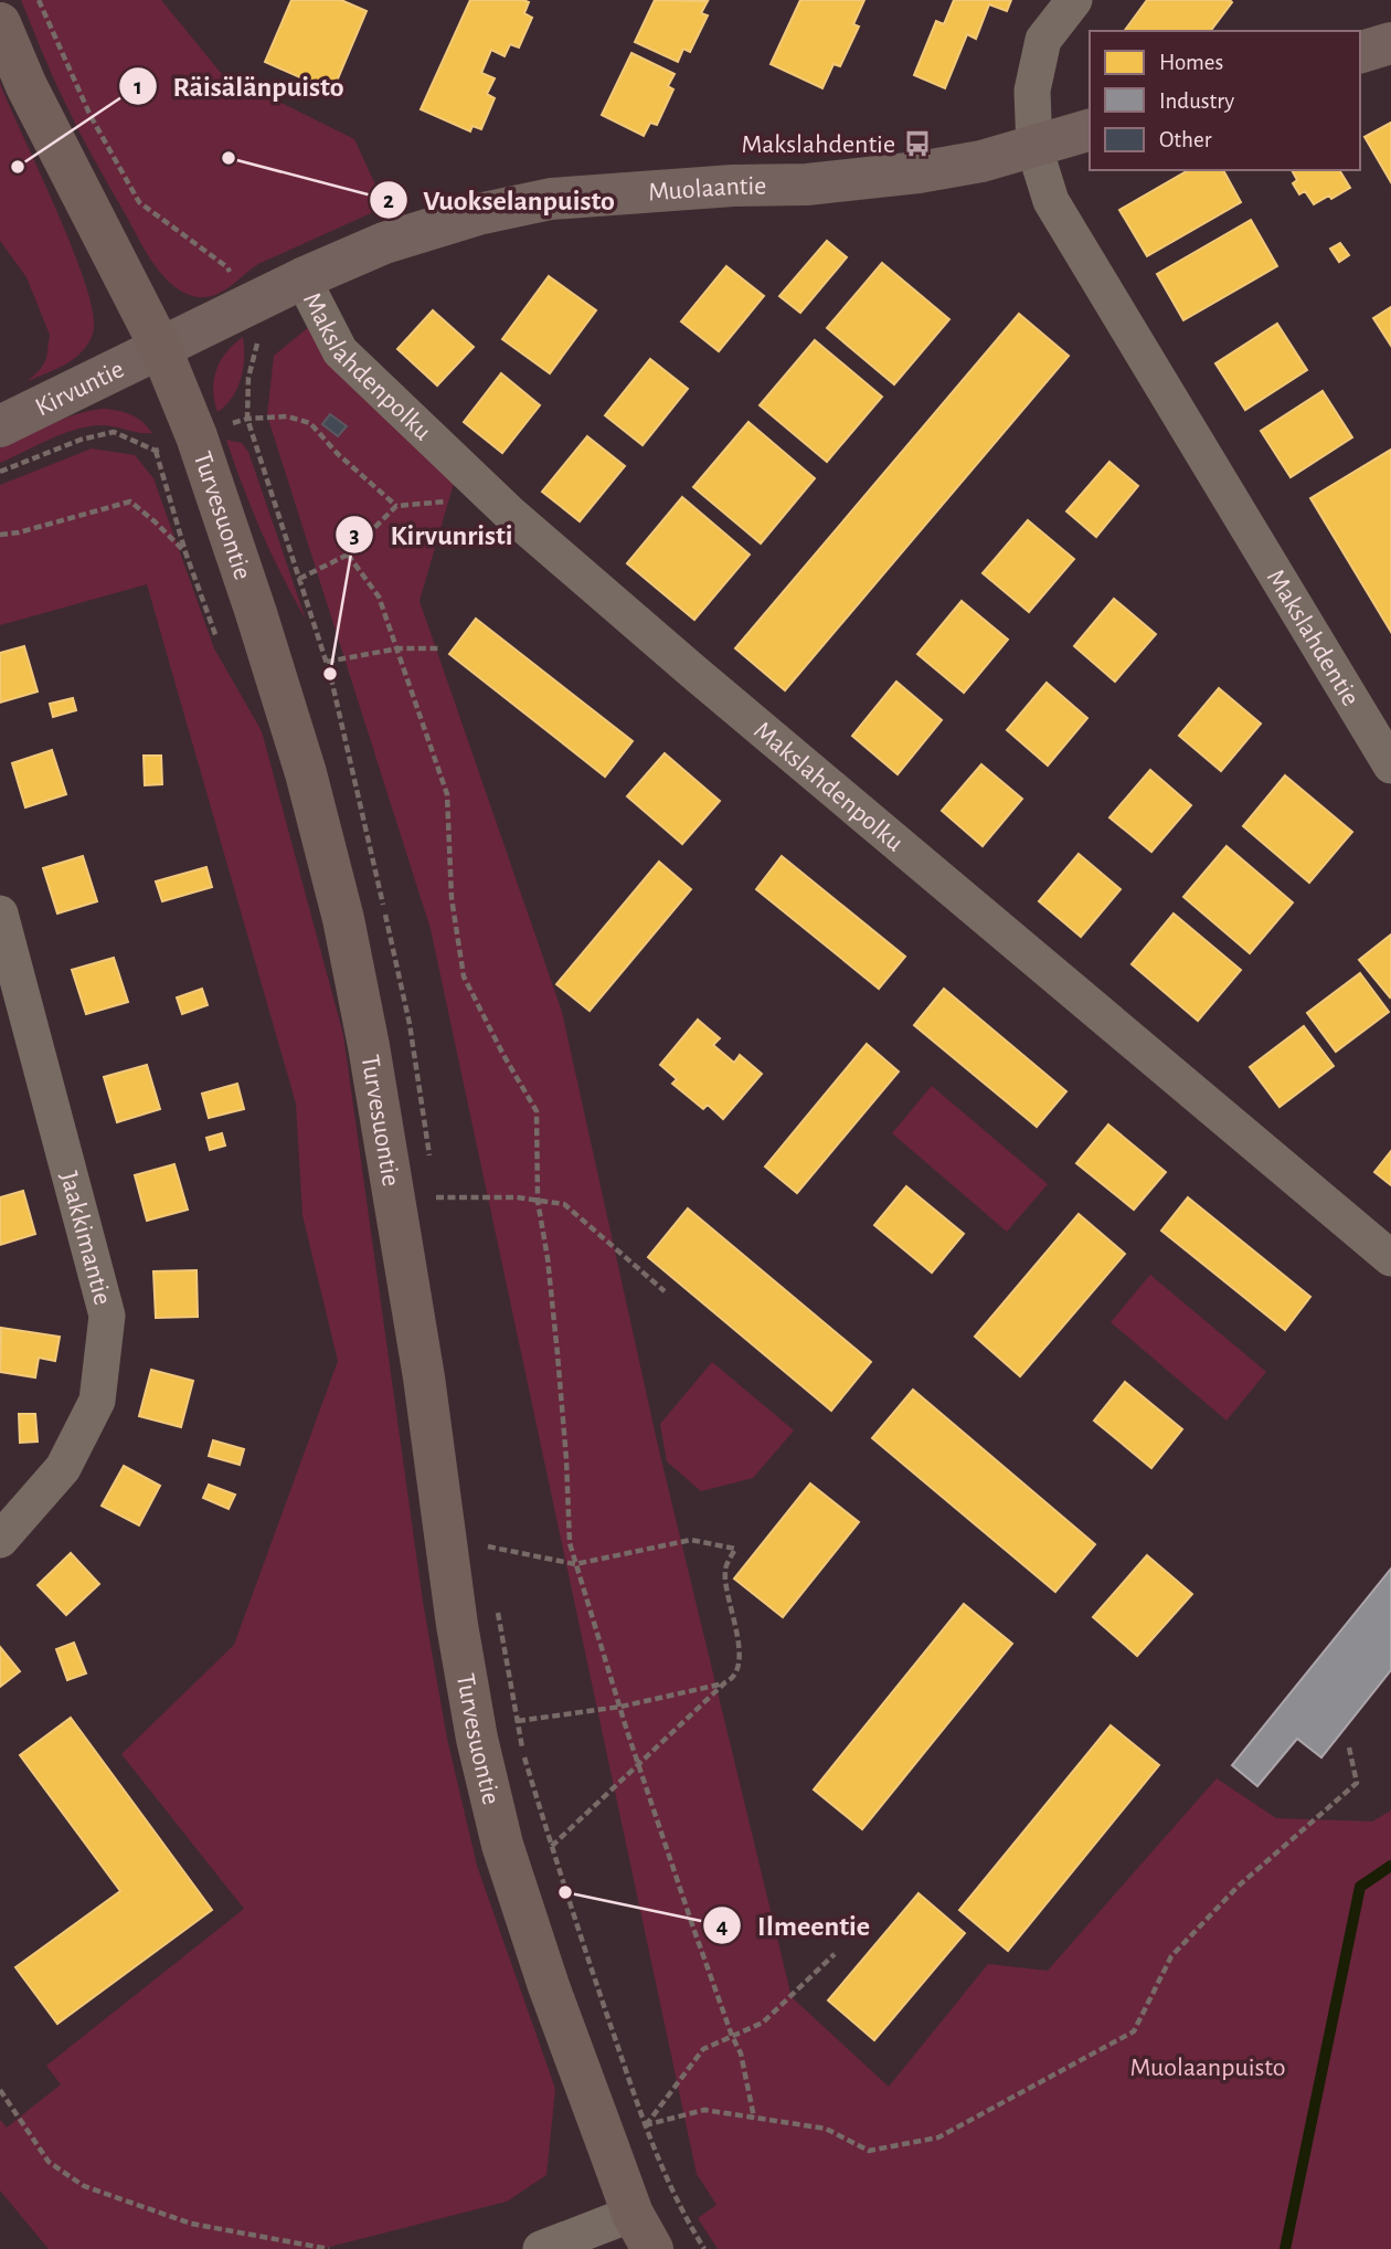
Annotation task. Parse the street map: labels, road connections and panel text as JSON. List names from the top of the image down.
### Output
{
  "streets": {
    "main road": ["Turvesuontie"],
    "street": [
      "Muolaantie",
      "Makslahdenpolku",
      "Kirvuntie",
      "Makslahdentie",
      "Jaakkimantie"
    ]
  },
  "crossings": [
    ["Muolaantie", "Makslahdenpolku"],
    ["Muolaantie", "Kirvuntie"],
    ["Muolaantie", "Turvesuontie"],
    ["Muolaantie", "Makslahdentie"],
    ["Kirvuntie", "Turvesuontie"]
  ],
  "parks": ["Muolaanpuisto"],
  "places": {
    "bus stop": ["Makslahdentie"],
    "other": [
      "Vuokselanpuisto",
      "Räisälänpuisto",
      "Kirvunristi",
      "Ilmeentie"
    ]
  },
  "legend": ["Homes", "Industry", "Other"]
}
